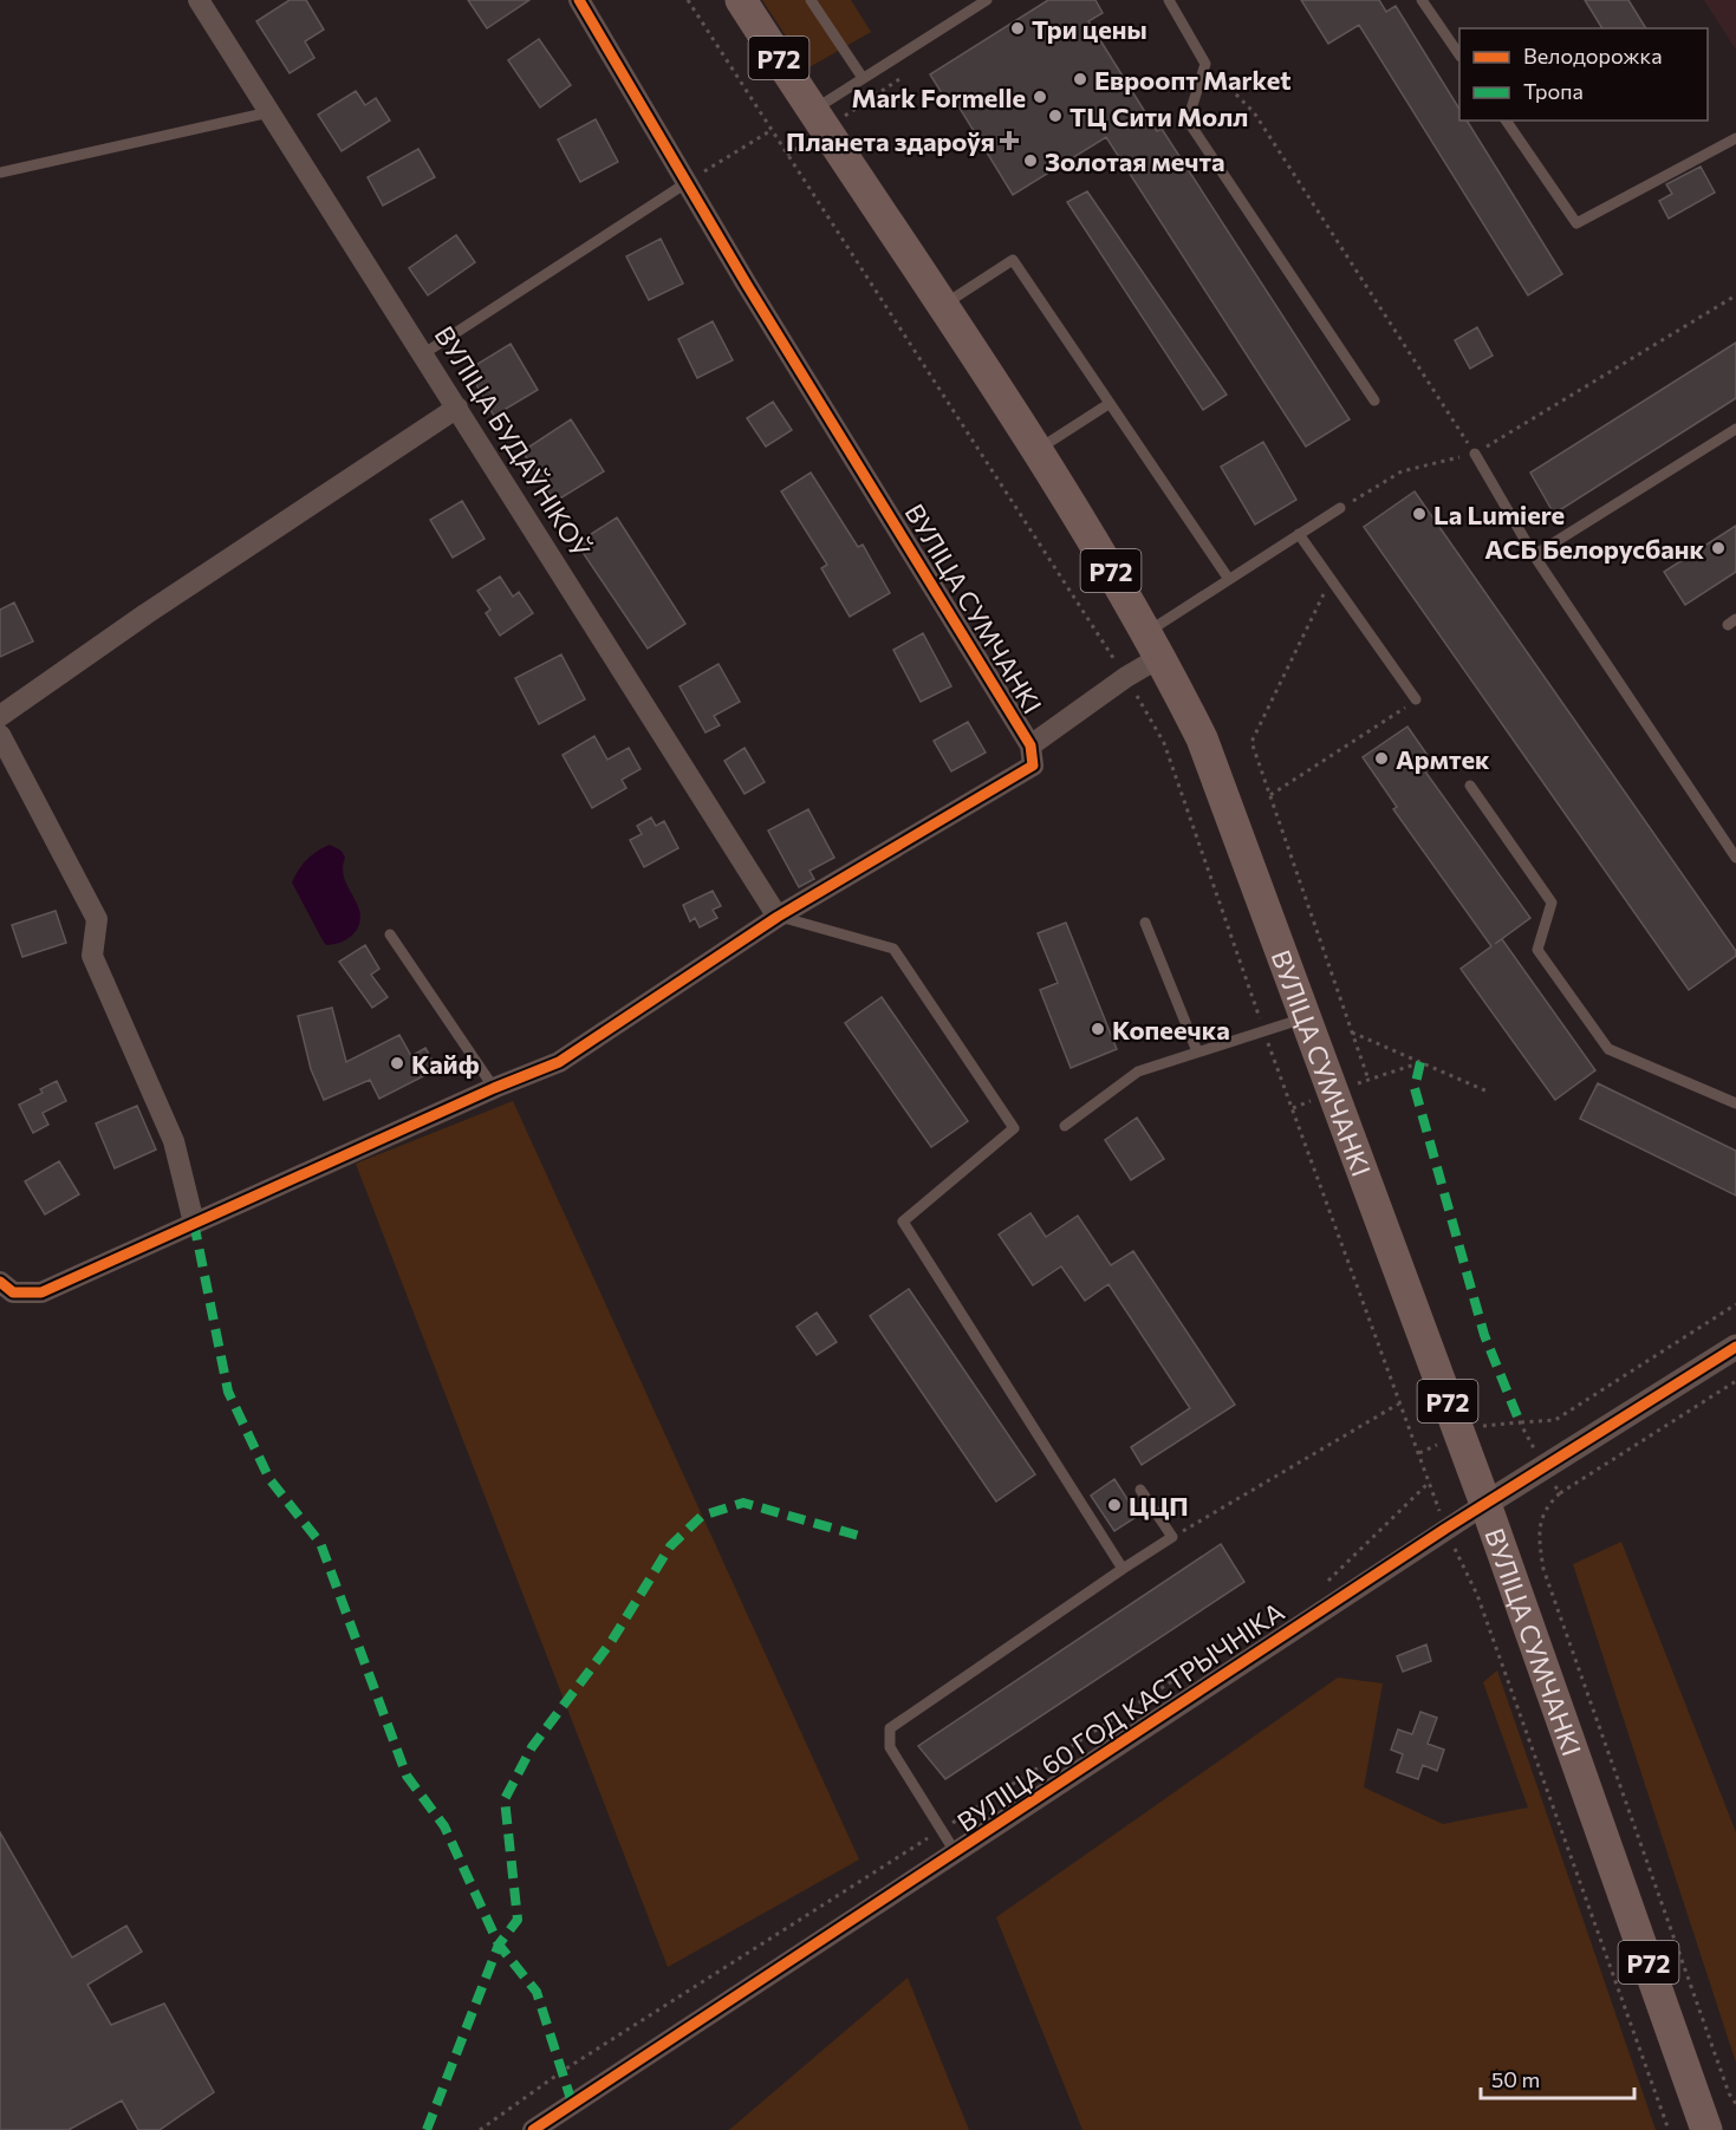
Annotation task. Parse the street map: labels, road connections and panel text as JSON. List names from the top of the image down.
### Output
{
  "streets": {
    "main road": ["Р72", "ВУЛІЦА СУМЧАНКІ"],
    "street": ["ВУЛІЦА БУДАЎНІКОЎ", "ВУЛІЦА 60 ГОД КАСТРЫЧНІКА"]
  },
  "crossings": [
    ["ВУЛІЦА БУДАЎНІКОЎ", "ВУЛІЦА СУМЧАНКІ"],
    ["ВУЛІЦА СУМЧАНКІ", "ВУЛІЦА 60 ГОД КАСТРЫЧНІКА"]
  ],
  "places": {
    "other": [
      "Три цены",
      "Евроопт Market",
      "Mark Formelle",
      "ТЦ Сити Молл",
      "Золотая мечта",
      "La Lumiere",
      "АСБ Белорусбанк",
      "Армтек",
      "Копеечка",
      "Кайф",
      "ЦЦП"
    ],
    "health": ["Планета здароўя"]
  },
  "legend": ["Велодорожка", "Тропа"],
  "scale_bar": "50 m"
}
